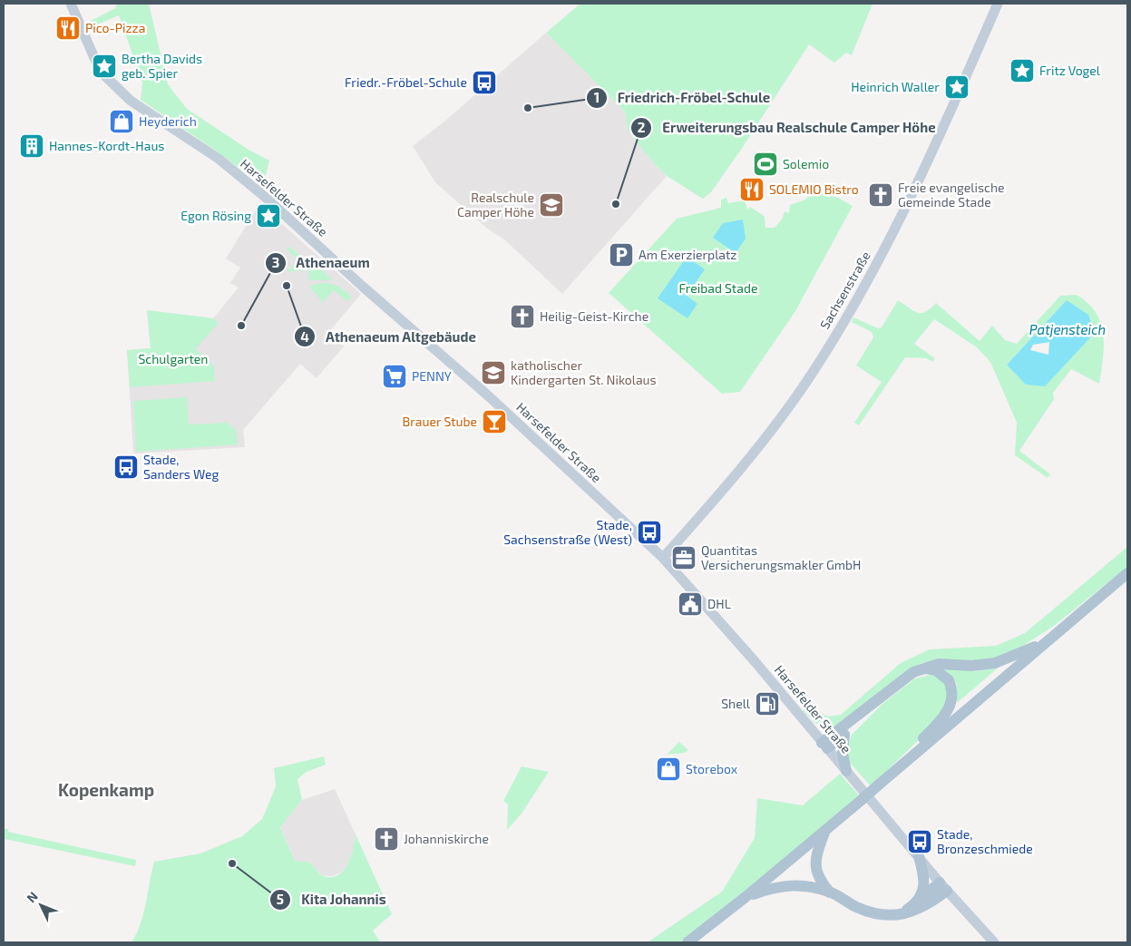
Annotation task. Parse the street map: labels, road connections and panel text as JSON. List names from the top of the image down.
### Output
{
  "streets": {
    "main road": ["Harsefelder Straße", "Sachsenstraße"]
  },
  "crossings": [
    ["Harsefelder Straße", "Sachsenstraße"]
  ],
  "districts": ["Kopenkamp"],
  "water": ["Patjensteich"],
  "parks": ["Freibad Stade", "Schulgarten"],
  "places": {
    "restaurant": ["Pico-Pizza", "SOLEMIO Bistro"],
    "place": [
      "Bertha Davids geb. Spier",
      "Fritz Vogel",
      "Heinrich Waller",
      "Egon Rösing"
    ],
    "bus stop": [
      "Friedr.-Fröbel-Schule",
      "Stade, Sanders Weg",
      "Stade, Sachsenstraße (West)",
      "Stade, Bronzeschmiede"
    ],
    "other": [
      "Friedrich-Fröbel-Schule",
      "Erweiterungsbau Realschule Camper Höhe",
      "Athenaeum Altgebäude",
      "Athenaeum",
      "Kita Johannis"
    ],
    "shop": ["Heyderich", "Storebox"],
    "building": ["Hannes-Kordt-Haus"],
    "sports": ["Solemio"],
    "church": ["Freie evangelische Gemeinde Stade", "Heilig-Geist-Kirche", "Johanniskirche"],
    "school or university": ["Realschule Camper Höhe", "katholischer Kindergarten St. Nikolaus"],
    "parking": ["Am Exerzierplatz"],
    "supermarket": ["PENNY"],
    "bar": ["Brauer Stube"],
    "office": ["Quantitas Versicherungsmakler GmbH"],
    "public building": ["DHL"],
    "fuel station": ["Shell"]
  },
  "north": "top left"
}
